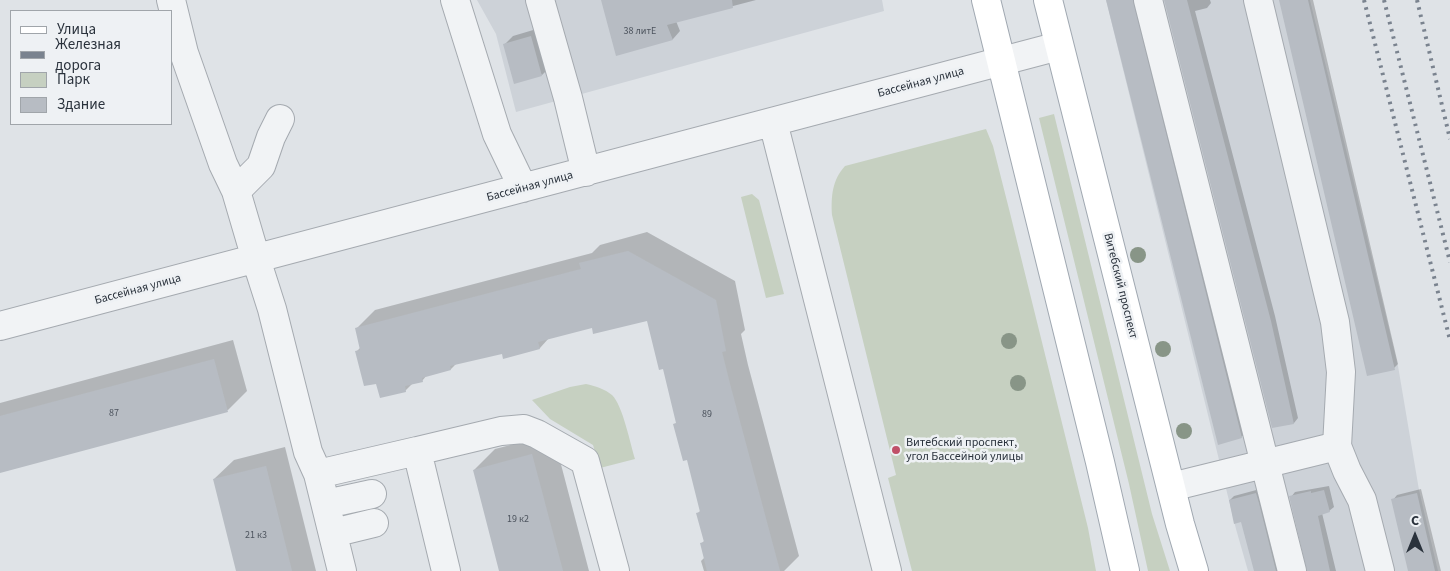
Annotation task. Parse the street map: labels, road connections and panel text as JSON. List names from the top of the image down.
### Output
{
  "streets": {
    "main road": ["Витебский проспект"],
    "street": ["Бассейная улица"]
  },
  "crossings": [
    ["Бассейная улица", "Витебский проспект"]
  ],
  "places": ["Витебский проспект, угол Бассейной улицы"],
  "house_numbers": [
    "38 литЕ",
    "87",
    "89",
    "19 к2",
    "21 к3"
  ],
  "legend": [
    "Улица",
    "Железная дорога",
    "Парк",
    "Здание"
  ],
  "north": "top"
}
